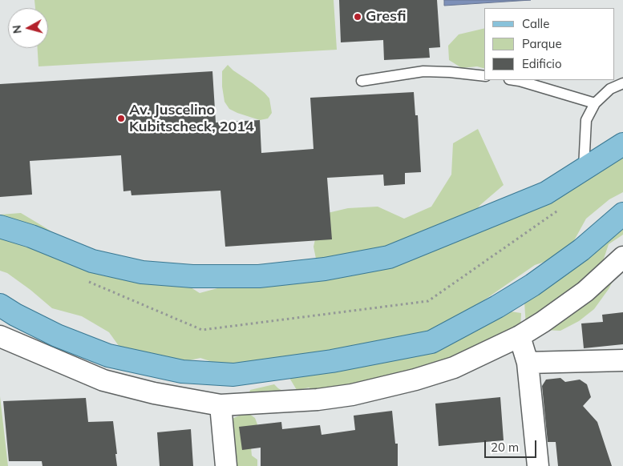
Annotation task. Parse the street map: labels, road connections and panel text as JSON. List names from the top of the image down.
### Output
{
  "places": ["Gresfi", "Av. Juscelino Kubitscheck, 2014"],
  "legend": ["Calle", "Parque", "Edificio"],
  "scale_bar": "20 m",
  "north": "left"
}
